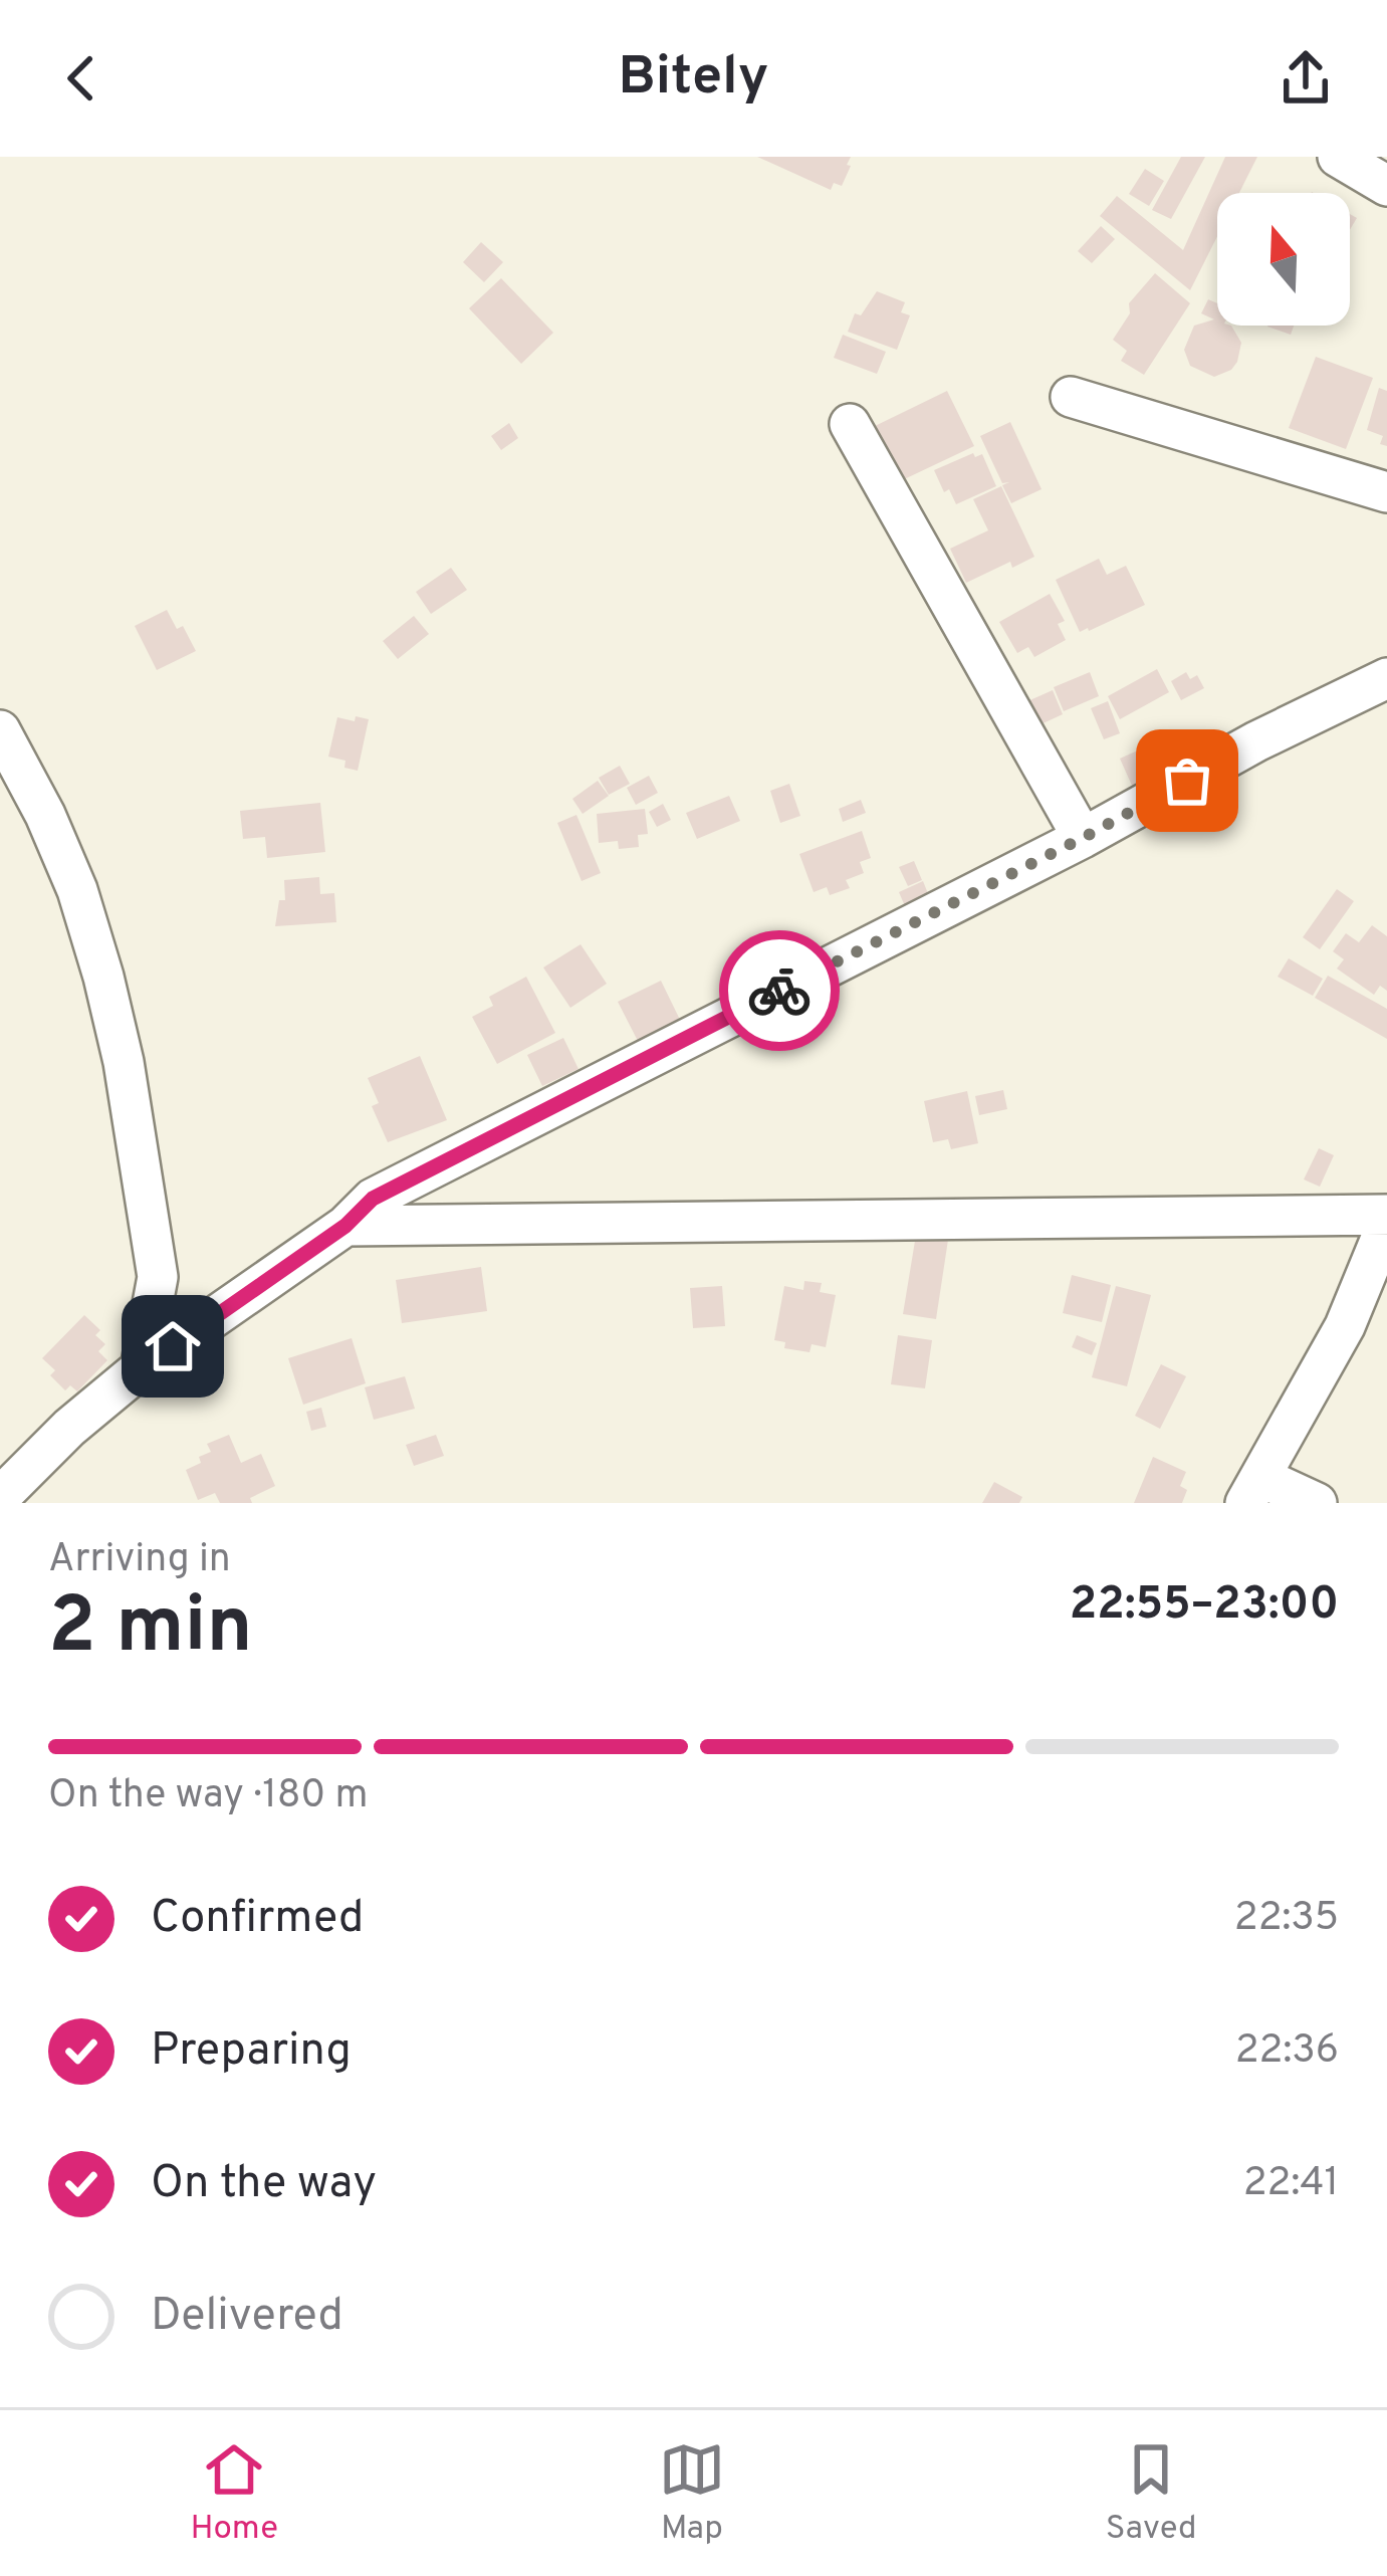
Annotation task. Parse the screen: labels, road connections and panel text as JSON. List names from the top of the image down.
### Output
{
  "north": "top",
  "page": {
    "header": "Bitely",
    "heading": ["2 min", "Arriving in", "22:55–23:00"],
    "bar": "On the way · 180 m",
    "list": [
      ["Confirmed", "22:35"],
      ["Preparing", "22:36"],
      ["On the way", "22:41"],
      "Delivered"
    ],
    "tabs": ["Home", "Map", "Saved"]
  }
}
